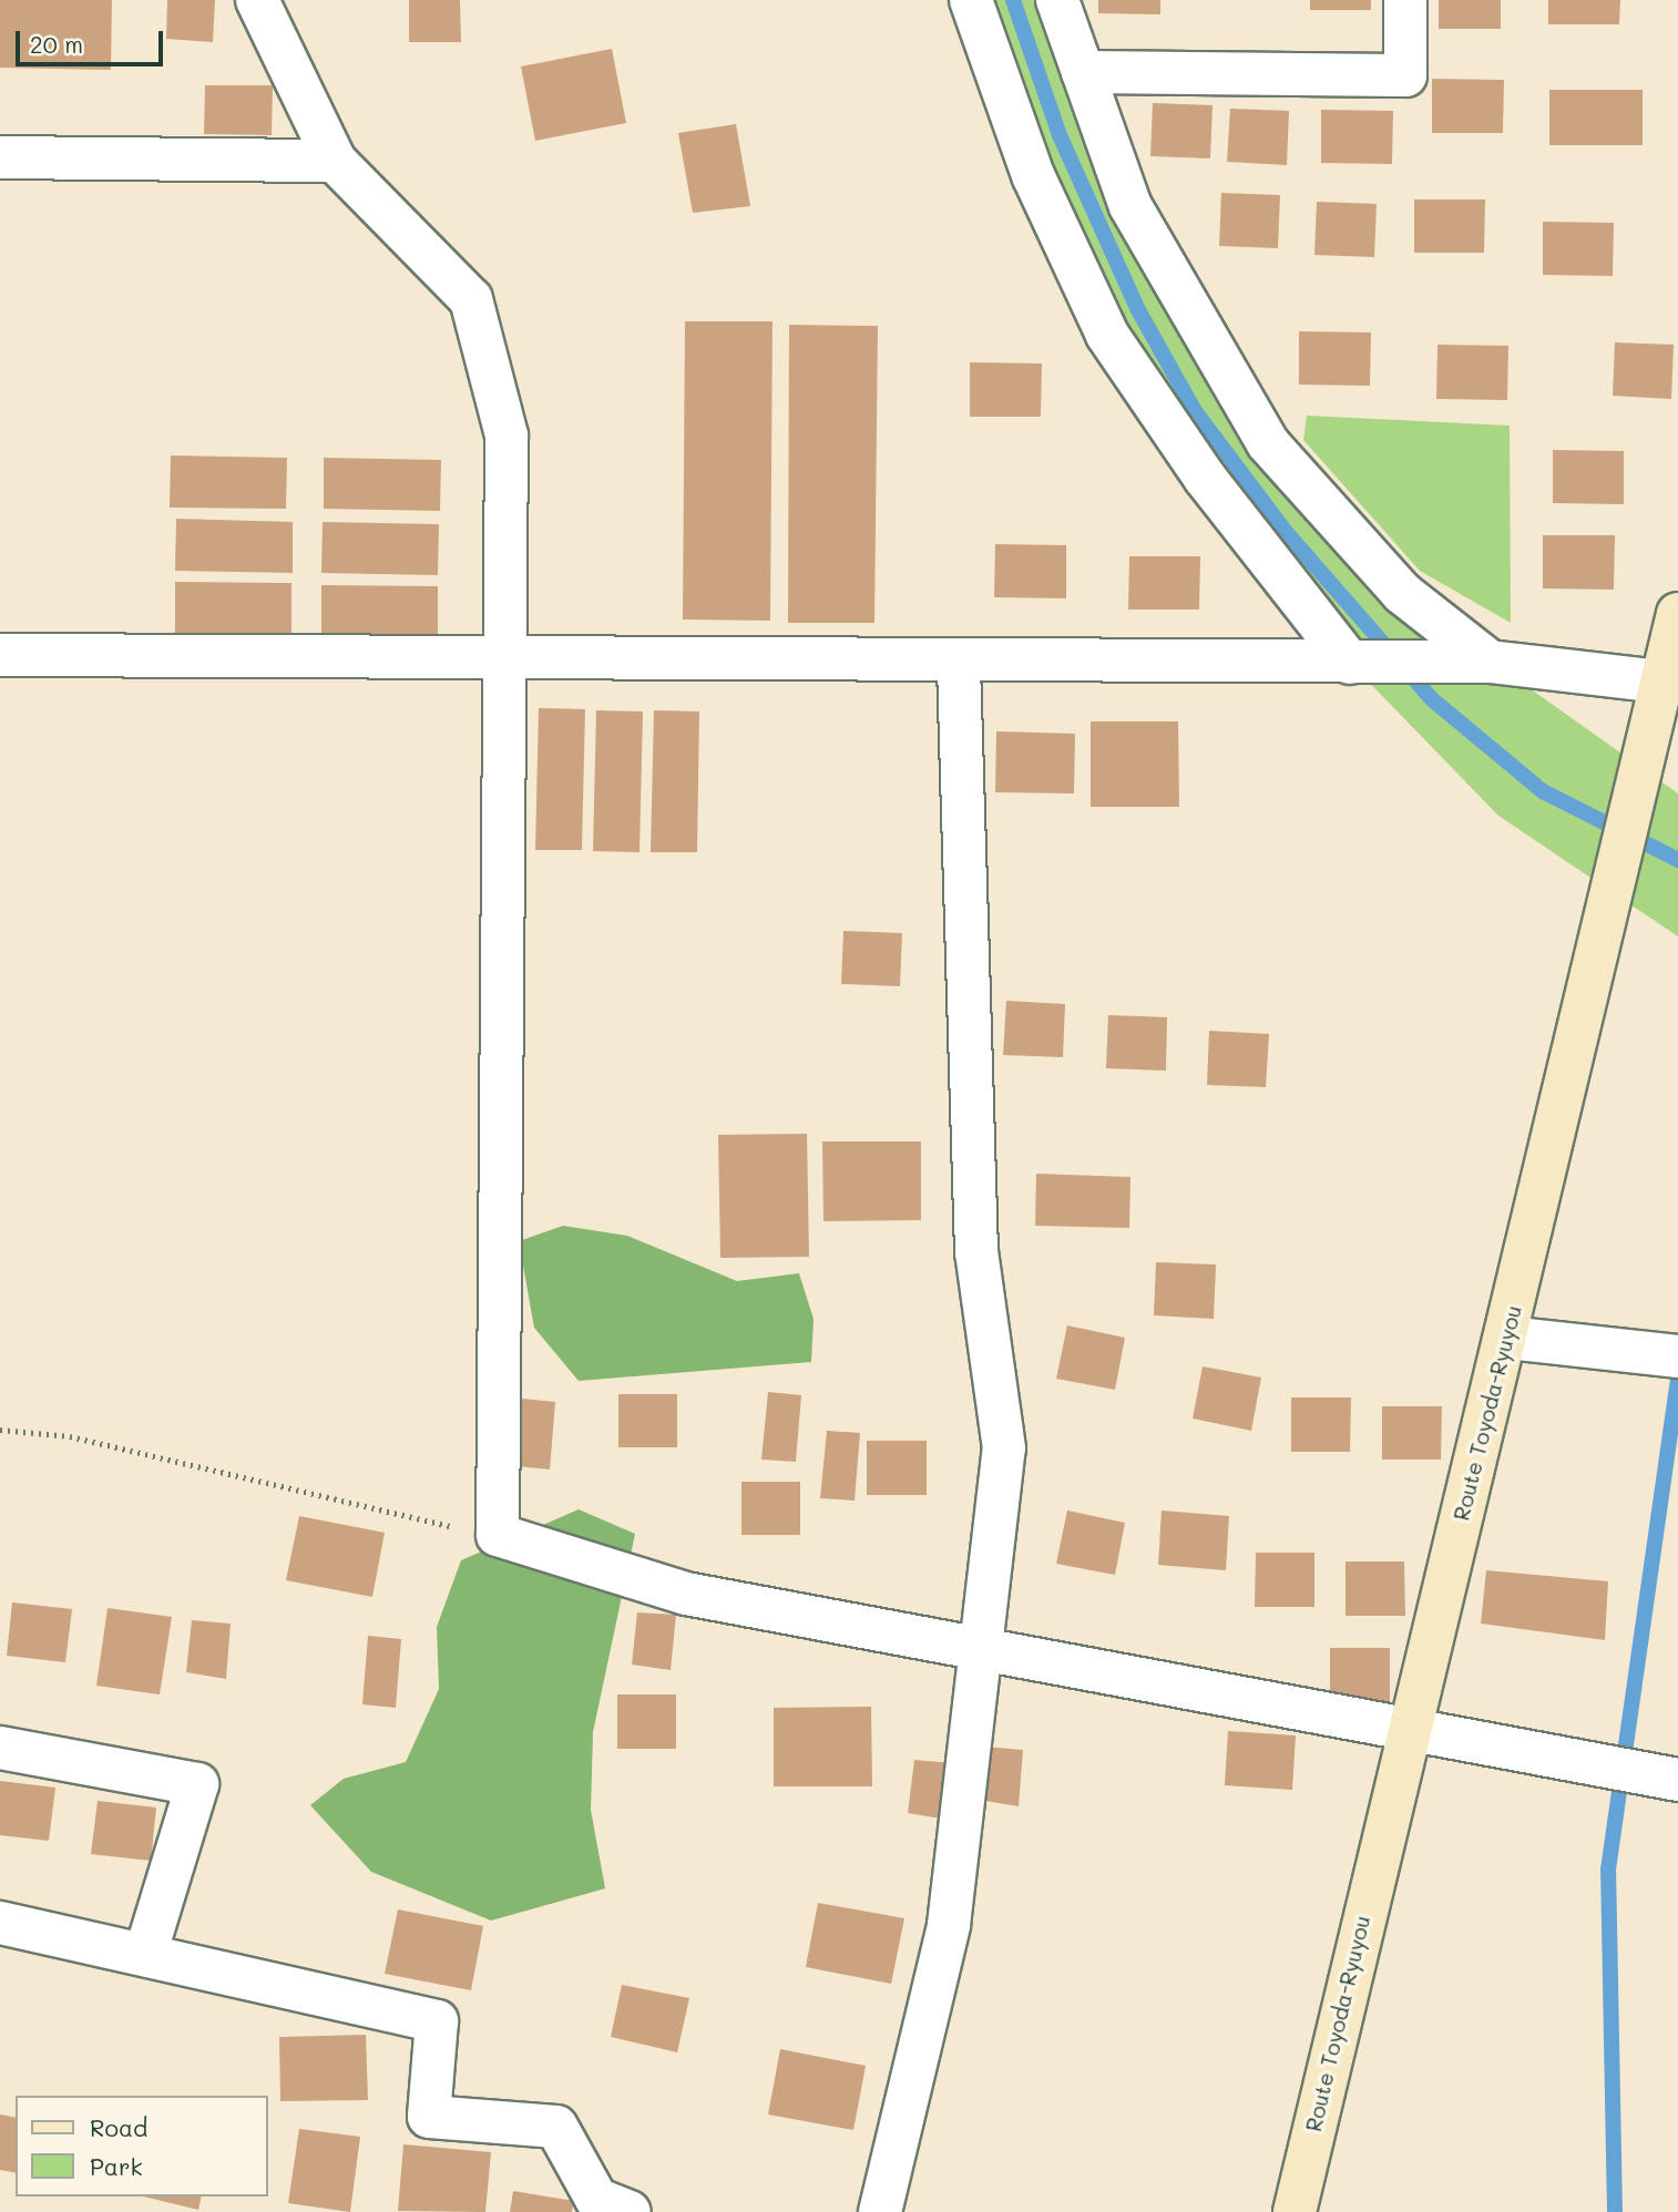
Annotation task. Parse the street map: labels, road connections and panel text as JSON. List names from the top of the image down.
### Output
{
  "streets": {
    "main road": ["Route Toyoda-Ryuyou"]
  },
  "legend": ["Road", "Park"],
  "scale_bar": "20 m"
}
